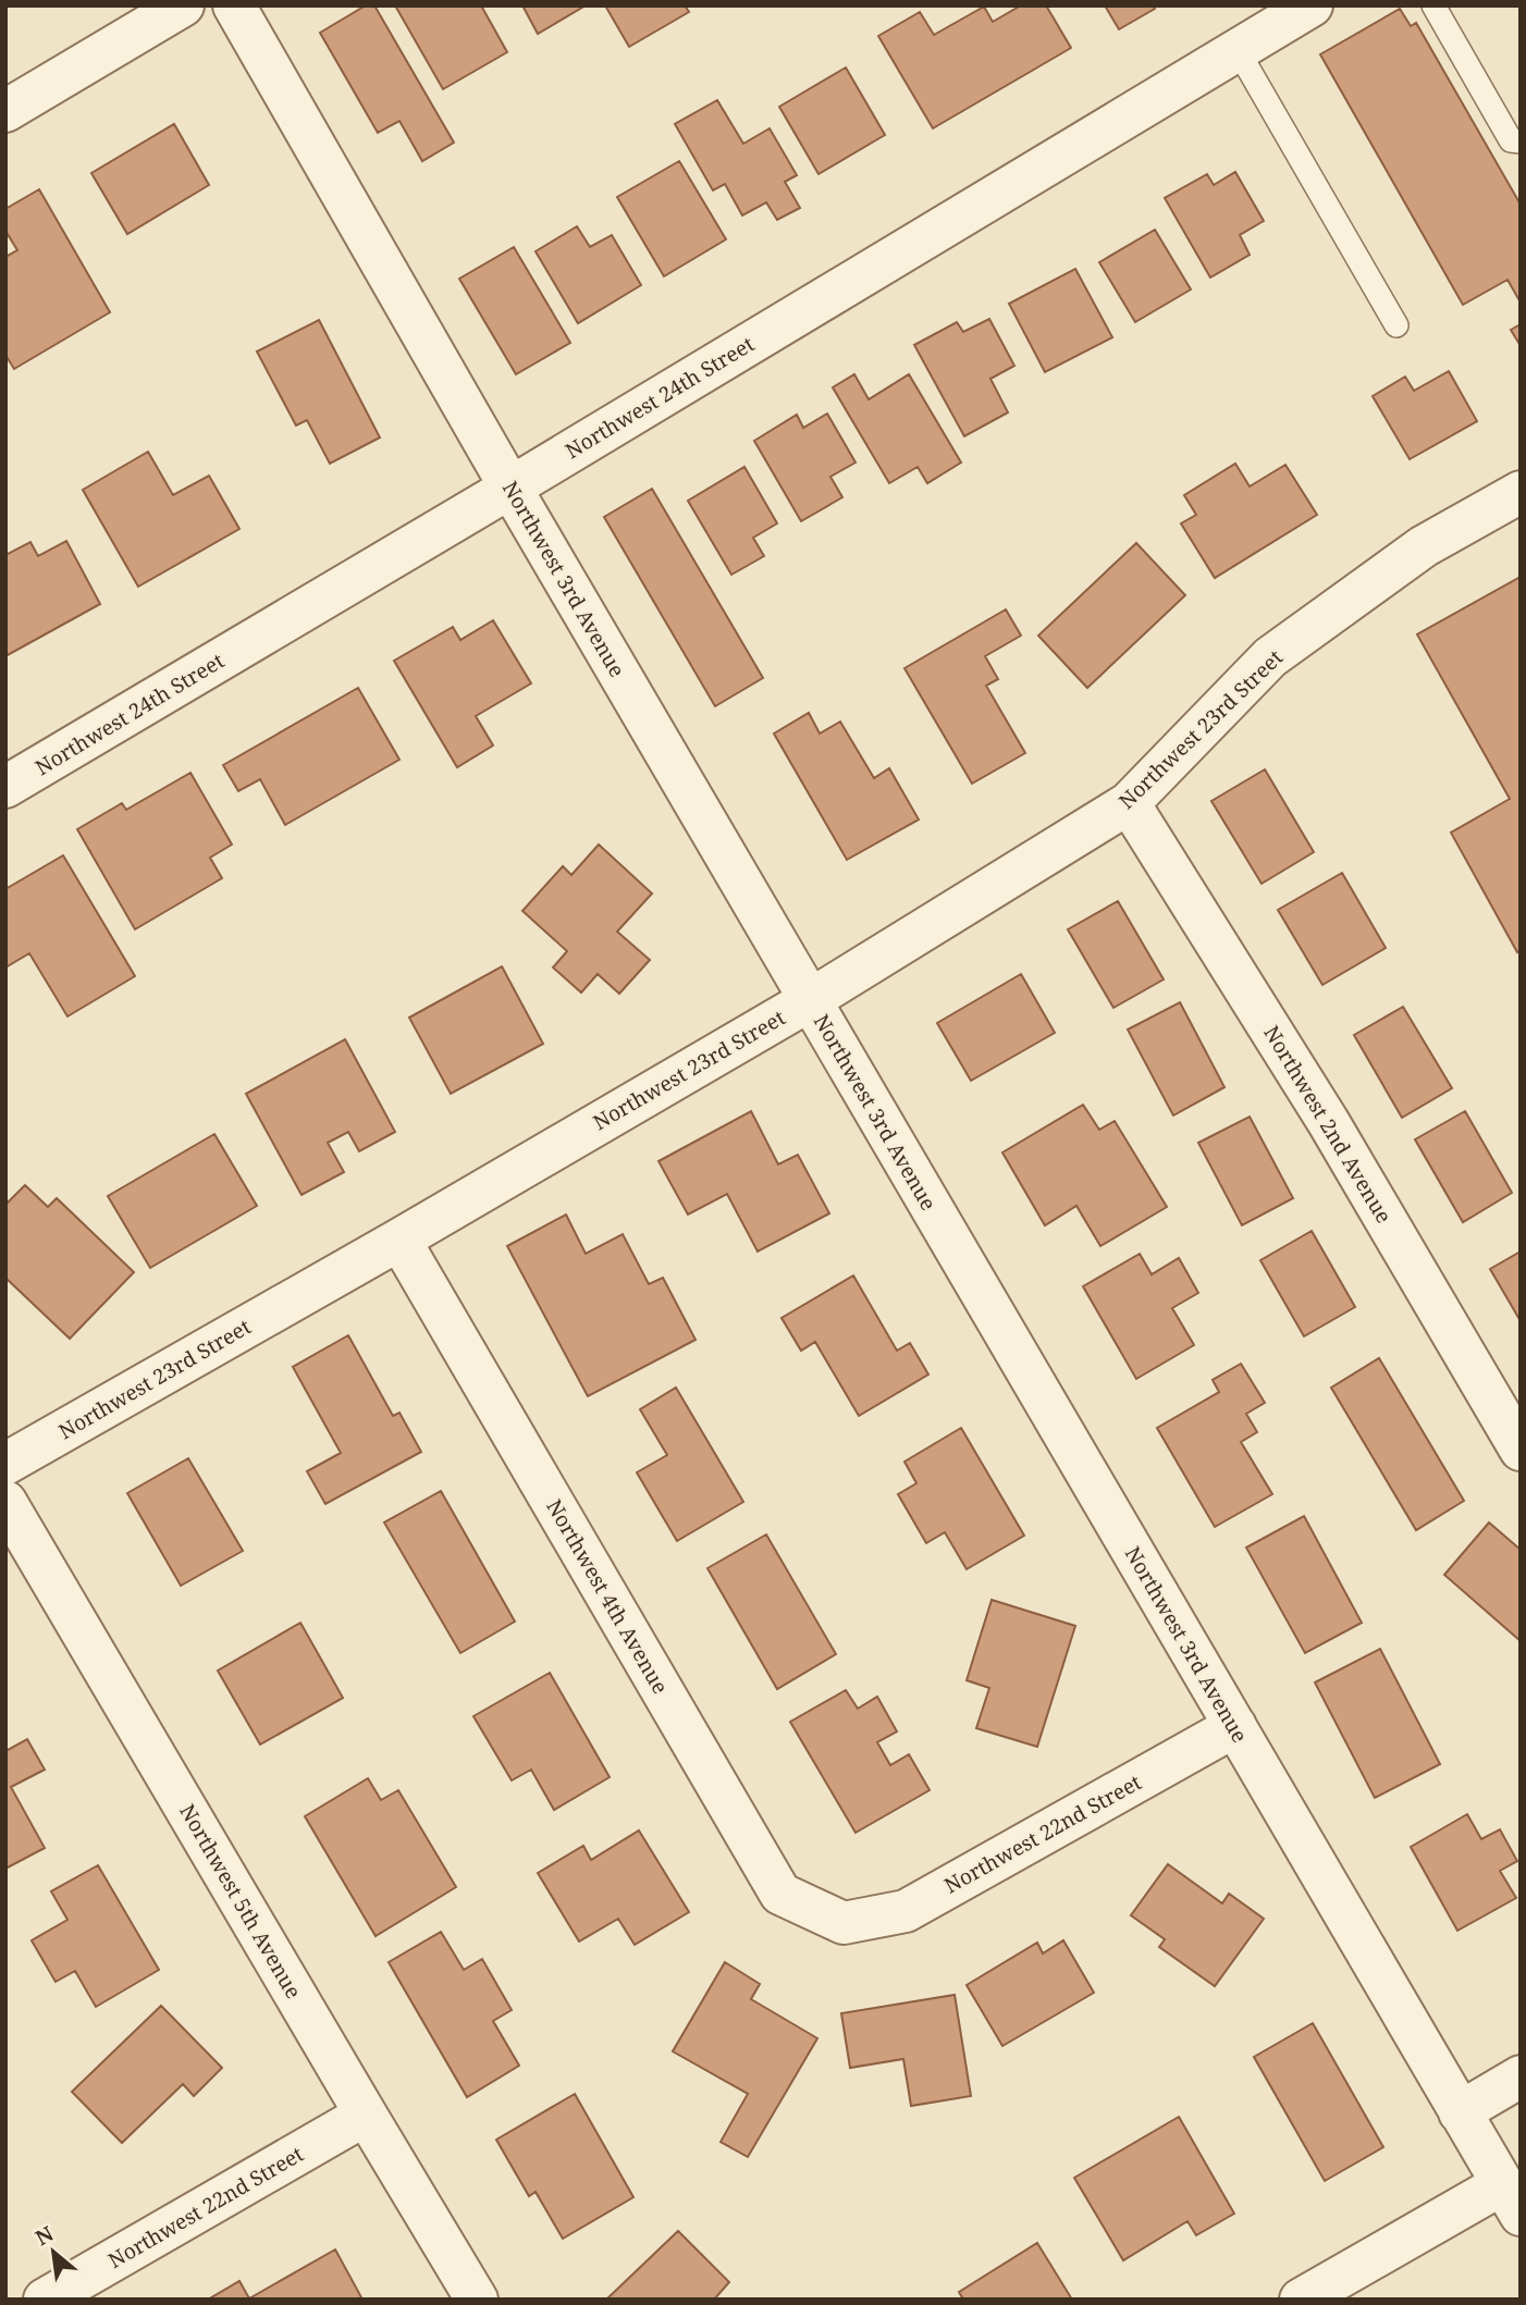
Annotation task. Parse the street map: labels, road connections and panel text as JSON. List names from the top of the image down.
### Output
{
  "streets": {
    "street": [
      "Northwest 24th Street",
      "Northwest 3rd Avenue",
      "Northwest 23rd Street",
      "Northwest 2nd Avenue",
      "Northwest 4th Avenue",
      "Northwest 22nd Street",
      "Northwest 5th Avenue"
    ]
  },
  "crossings": [
    ["Northwest 24th Street", "Northwest 3rd Avenue"],
    ["Northwest 3rd Avenue", "Northwest 23rd Street"],
    ["Northwest 3rd Avenue", "Northwest 22nd Street"],
    ["Northwest 23rd Street", "Northwest 2nd Avenue"],
    ["Northwest 23rd Street", "Northwest 4th Avenue"],
    ["Northwest 4th Avenue", "Northwest 22nd Street"],
    ["Northwest 22nd Street", "Northwest 5th Avenue"]
  ],
  "north": "top left"
}
